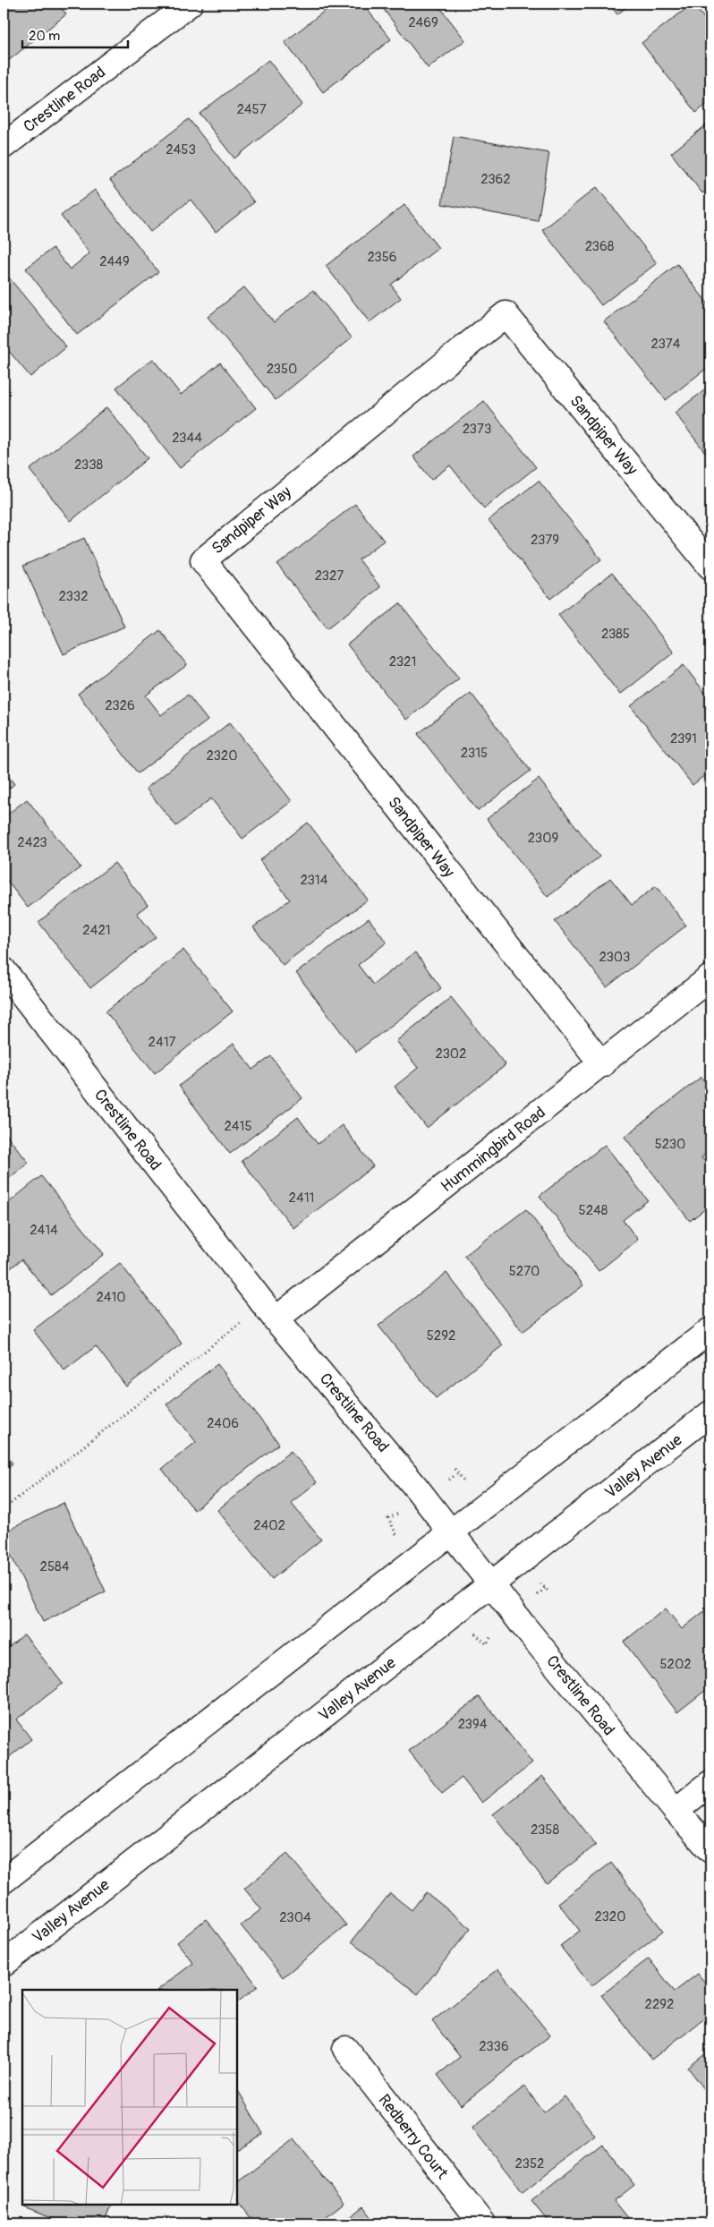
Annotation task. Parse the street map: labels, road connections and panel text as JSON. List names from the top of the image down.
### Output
{
  "streets": {
    "street": [
      "Crestline Road",
      "Sandpiper Way",
      "Hummingbird Road",
      "Valley Avenue",
      "Redberry Court"
    ]
  },
  "crossings": [
    ["Crestline Road", "Hummingbird Road"],
    ["Crestline Road", "Valley Avenue"],
    ["Sandpiper Way", "Hummingbird Road"]
  ],
  "house_numbers": [
    "2469",
    "2457",
    "2453",
    "2362",
    "2368",
    "2356",
    "2449",
    "2374",
    "2350",
    "2373",
    "2344",
    "2338",
    "2379",
    "2327",
    "2332",
    "2385",
    "2321",
    "2326",
    "2391",
    "2315",
    "2320",
    "2309",
    "2423",
    "2314",
    "2421",
    "2303",
    "2417",
    "2302",
    "2415",
    "5230",
    "2411",
    "5248",
    "2414",
    "5270",
    "2410",
    "5292",
    "2406",
    "2402",
    "2584",
    "5202",
    "2394",
    "2358",
    "2320",
    "2304",
    "2292",
    "2336",
    "2352"
  ],
  "scale_bar": "20 m"
}
